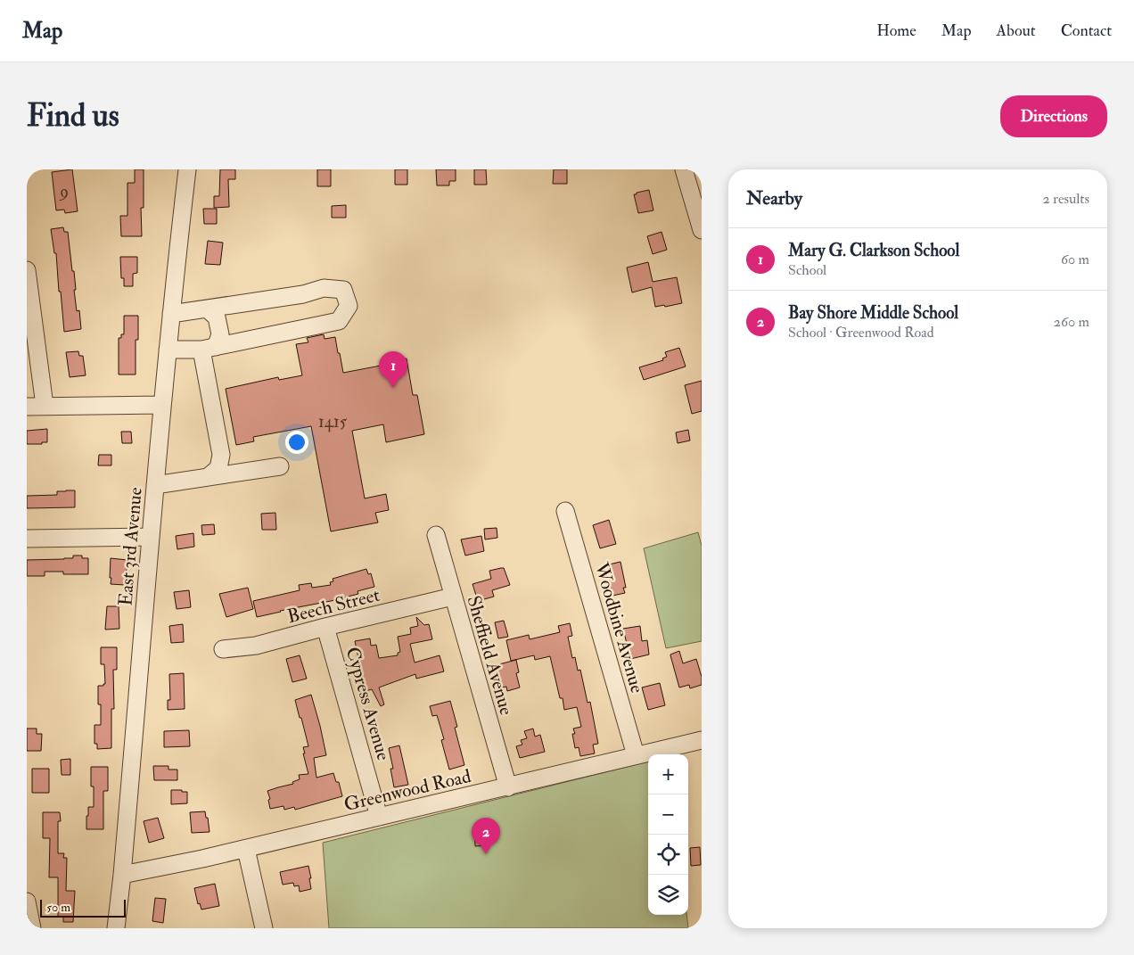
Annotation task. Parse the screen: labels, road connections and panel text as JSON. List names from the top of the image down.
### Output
{
  "streets": {
    "street": [
      "East 3rd Avenue",
      "Beech Street",
      "Woodbine Avenue",
      "Sheffield Avenue",
      "Cypress Avenue",
      "Greenwood Road"
    ]
  },
  "crossings": [
    ["East 3rd Avenue", "Greenwood Road"],
    ["Beech Street", "Sheffield Avenue"],
    ["Beech Street", "Cypress Avenue"],
    ["Woodbine Avenue", "Greenwood Road"],
    ["Sheffield Avenue", "Greenwood Road"],
    ["Cypress Avenue", "Greenwood Road"]
  ],
  "house_numbers": ["9", "1415"],
  "scale_bar": "50 m",
  "page": {
    "header": "Map",
    "nav": [
      "Home",
      "Map",
      "About",
      "Contact"
    ],
    "buttons": "Directions",
    "title": "Find us",
    "heading": ["Nearby", "2 results"],
    "list": [
      {
        "mark": "1",
        "name": "Mary G. Clarkson School",
        "note": "School",
        "value": "60 m"
      },
      {
        "mark": "2",
        "name": "Bay Shore Middle School",
        "note": "School · Greenwood Road",
        "value": "260 m"
      }
    ],
    "pins": ["1", "2"],
    "map_buttons": ["+", "−"],
    "scale": "50 m"
  }
}
